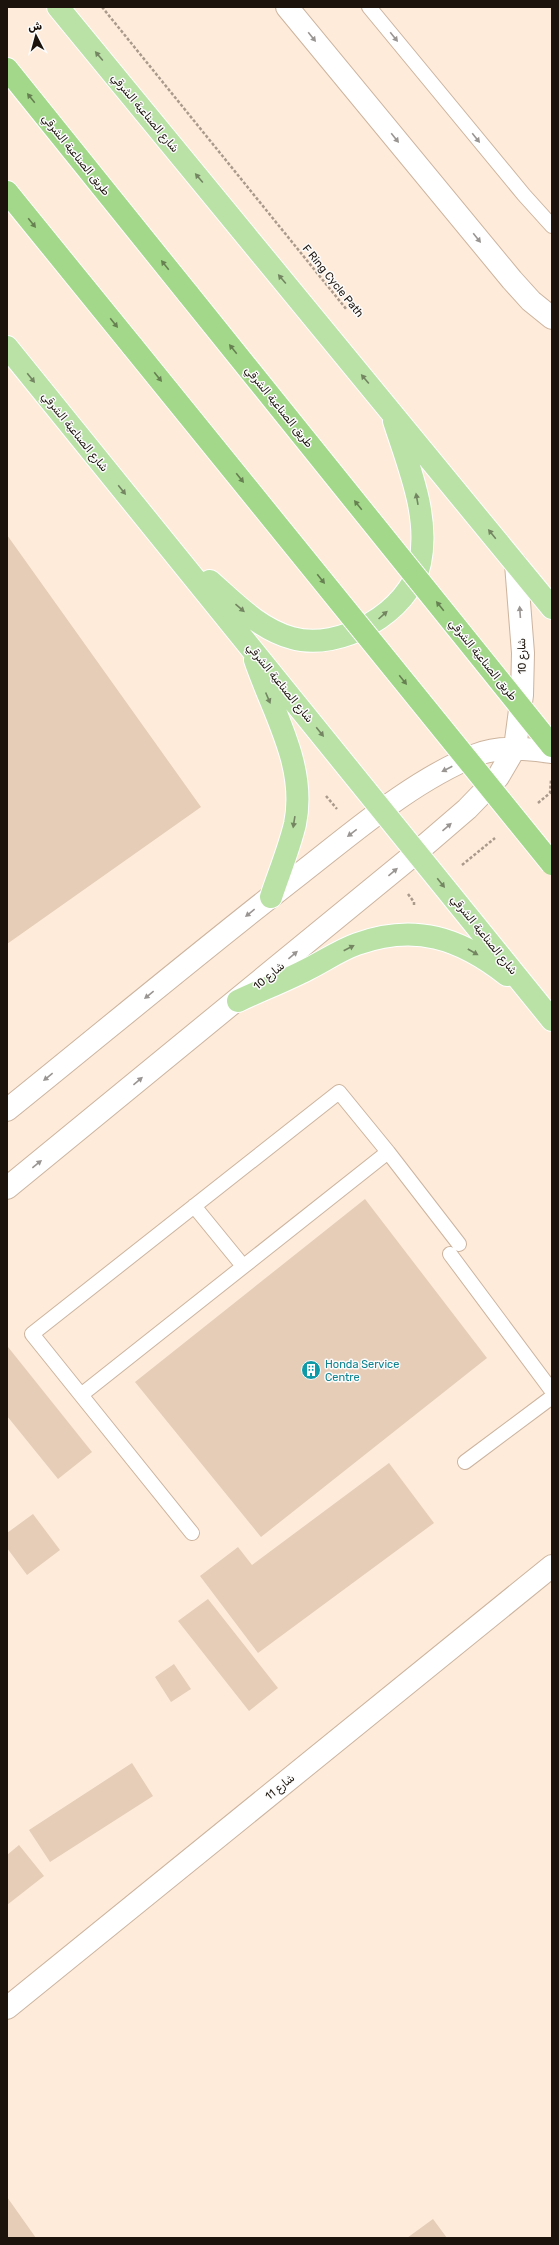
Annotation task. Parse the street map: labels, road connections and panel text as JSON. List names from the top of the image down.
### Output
{
  "streets": {
    "highway": ["طريق الصناعية الشرقي"],
    "main road": ["شارع الصناعية الشرقي"],
    "street": ["شارع 10", "شارع 11"],
    "path": ["F Ring Cycle Path"]
  },
  "crossings": [
    ["شارع الصناعية الشرقي", "شارع 10"]
  ],
  "places": {
    "building": ["Honda Service Centre"]
  },
  "north": "top"
}
